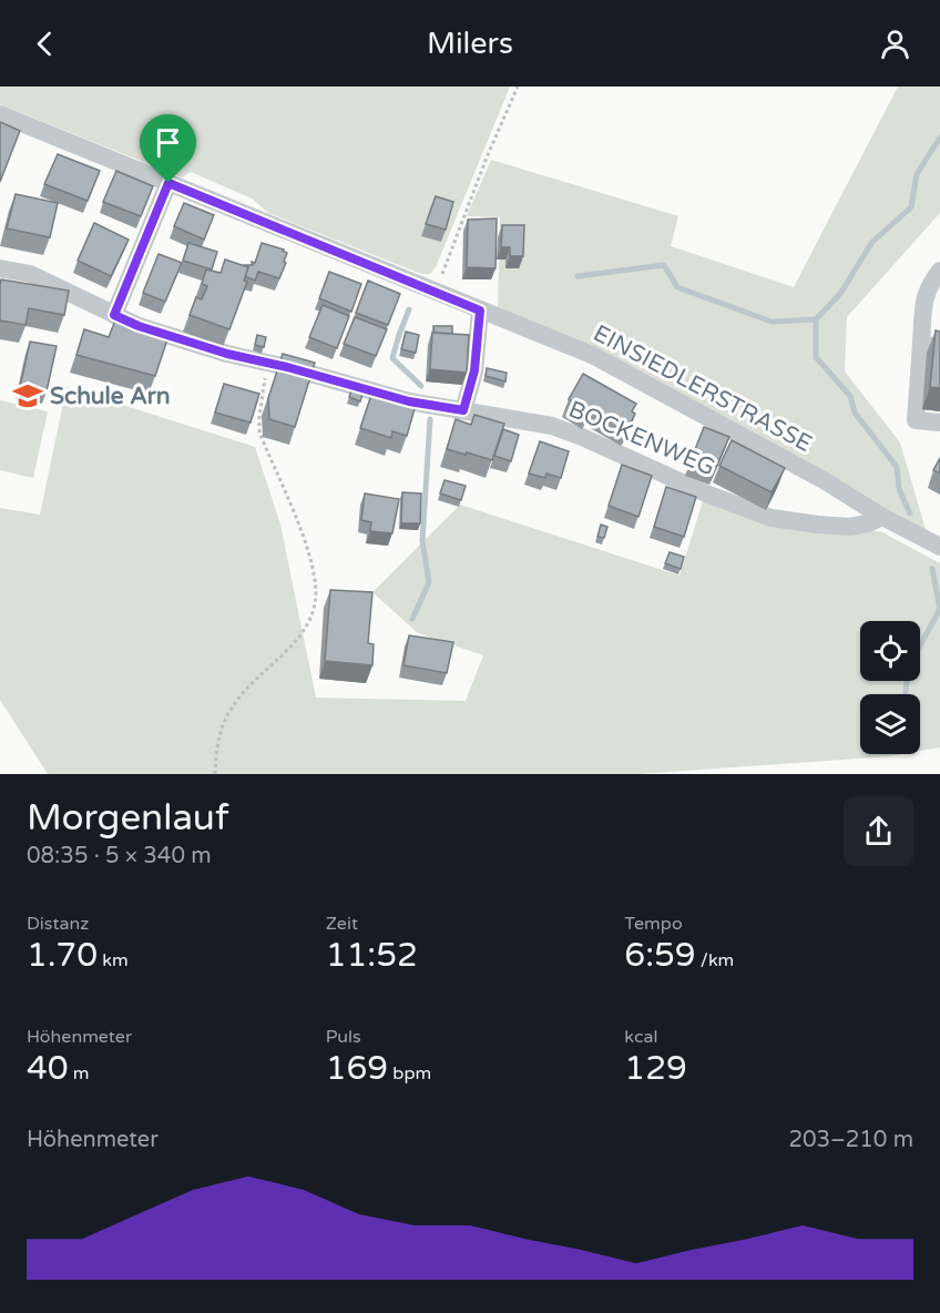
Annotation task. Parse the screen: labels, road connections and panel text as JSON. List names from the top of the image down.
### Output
{
  "streets": {
    "street": ["EINSIEDLERSTRASSE", "BOCKENWEG"]
  },
  "crossings": [
    ["EINSIEDLERSTRASSE", "BOCKENWEG"]
  ],
  "places": {
    "school or university": ["Schule Arn"]
  },
  "page": {
    "header": "Milers",
    "heading": ["Morgenlauf", "08:35 · 5 × 340 m"],
    "stats": [
      ["Distanz", "1.70 km"],
      ["Zeit", "11:52"],
      ["Tempo", "6:59 /km"],
      ["Höhenmeter", "40 m"],
      ["Puls", "169 bpm"],
      ["kcal", "129"]
    ],
    "chart": ["Höhenmeter", "203–210 m"]
  }
}
